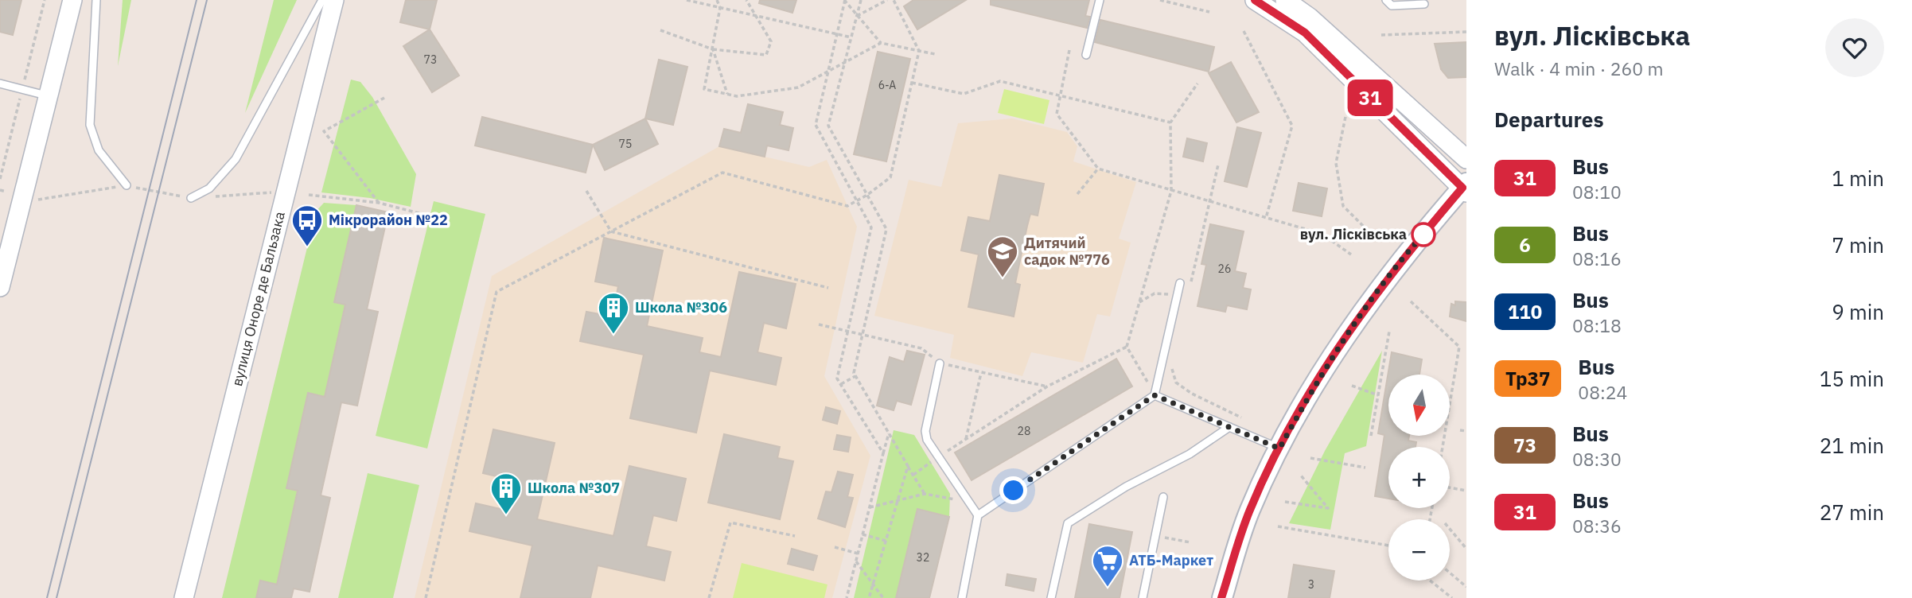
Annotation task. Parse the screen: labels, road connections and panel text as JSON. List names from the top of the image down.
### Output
{
  "streets": {
    "street": ["вулиця Оноре де Бальзака"]
  },
  "places": {
    "other": ["вул. Лісківська"],
    "bus stop": ["Мікрорайон №22"],
    "school or university": ["Дитячий садок №776"],
    "building": ["Школа №306", "Школа №307"],
    "supermarket": ["АТБ-Маркет"]
  },
  "lines": ["bus line 31"],
  "house_numbers": [
    "73",
    "6-А",
    "75",
    "26",
    "28",
    "32",
    "3"
  ],
  "north": "bottom",
  "page": {
    "on_map": "31",
    "heading": [
      ["вул. Лісківська", "Walk · 4 min · 260 m"],
      "Departures"
    ],
    "list": [
      {
        "mark": "31",
        "name": "Bus",
        "note": "08:10",
        "value": "1 min"
      },
      {
        "mark": "6",
        "name": "Bus",
        "note": "08:16",
        "value": "7 min"
      },
      {
        "mark": "110",
        "name": "Bus",
        "note": "08:18",
        "value": "9 min"
      },
      {
        "mark": "Тр37",
        "name": "Bus",
        "note": "08:24",
        "value": "15 min"
      },
      {
        "mark": "73",
        "name": "Bus",
        "note": "08:30",
        "value": "21 min"
      },
      {
        "mark": "31",
        "name": "Bus",
        "note": "08:36",
        "value": "27 min"
      }
    ],
    "map_buttons": ["+", "−"]
  }
}
